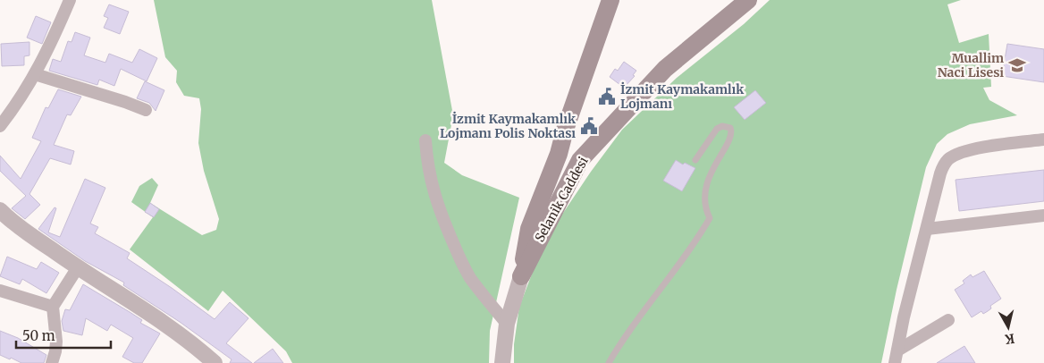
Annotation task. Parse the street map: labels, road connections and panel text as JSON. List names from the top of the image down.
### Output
{
  "streets": {
    "main road": ["Selanik Caddesi"]
  },
  "places": {
    "school or university": ["Muallim Naci Lisesi"],
    "public building": ["İzmit Kaymakamlık Lojmanı", "İzmit Kaymakamlık Lojmanı Polis Noktası"]
  },
  "scale_bar": "50 m",
  "north": "bottom"
}
